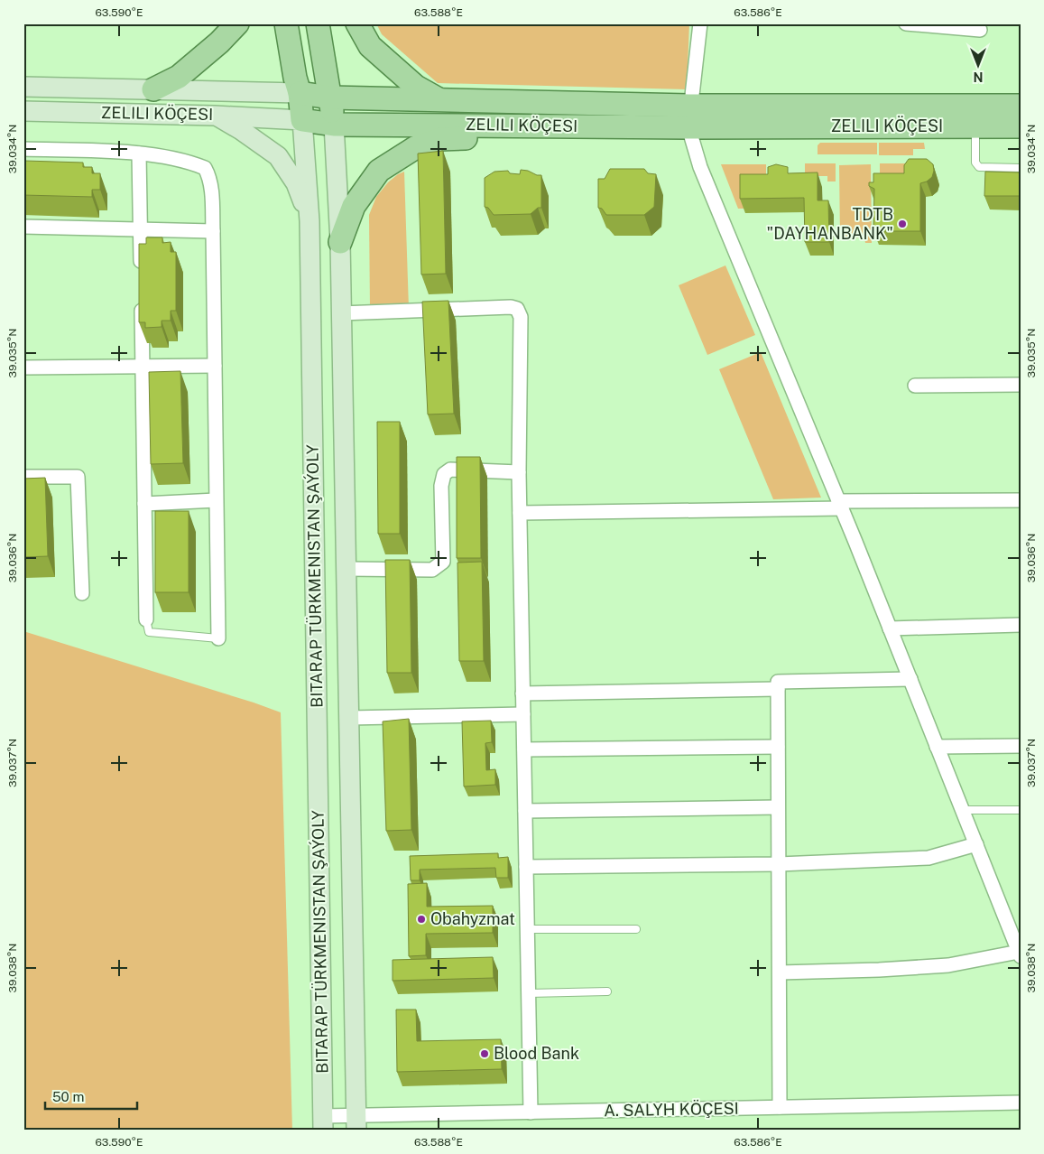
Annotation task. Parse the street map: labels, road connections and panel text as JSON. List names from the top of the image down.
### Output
{
  "streets": {
    "main road": ["ZELILI KÖÇESI", "BITARAP TÜRKMENISTAN ŞAÝOLY"],
    "street": ["A. SALYH KÖÇESI"]
  },
  "crossings": [
    ["ZELILI KÖÇESI", "BITARAP TÜRKMENISTAN ŞAÝOLY"],
    ["BITARAP TÜRKMENISTAN ŞAÝOLY", "A. SALYH KÖÇESI"]
  ],
  "places": ["TDTB \"DAYHANBANK\"", "Obahyzmat", "Blood Bank"],
  "scale_bar": "50 m",
  "north": "bottom",
  "coordinates": [
    "63.590°E",
    "63.588°E",
    "63.586°E",
    "39.034°N",
    "39.035°N",
    "39.036°N",
    "39.037°N",
    "39.038°N"
  ]
}
